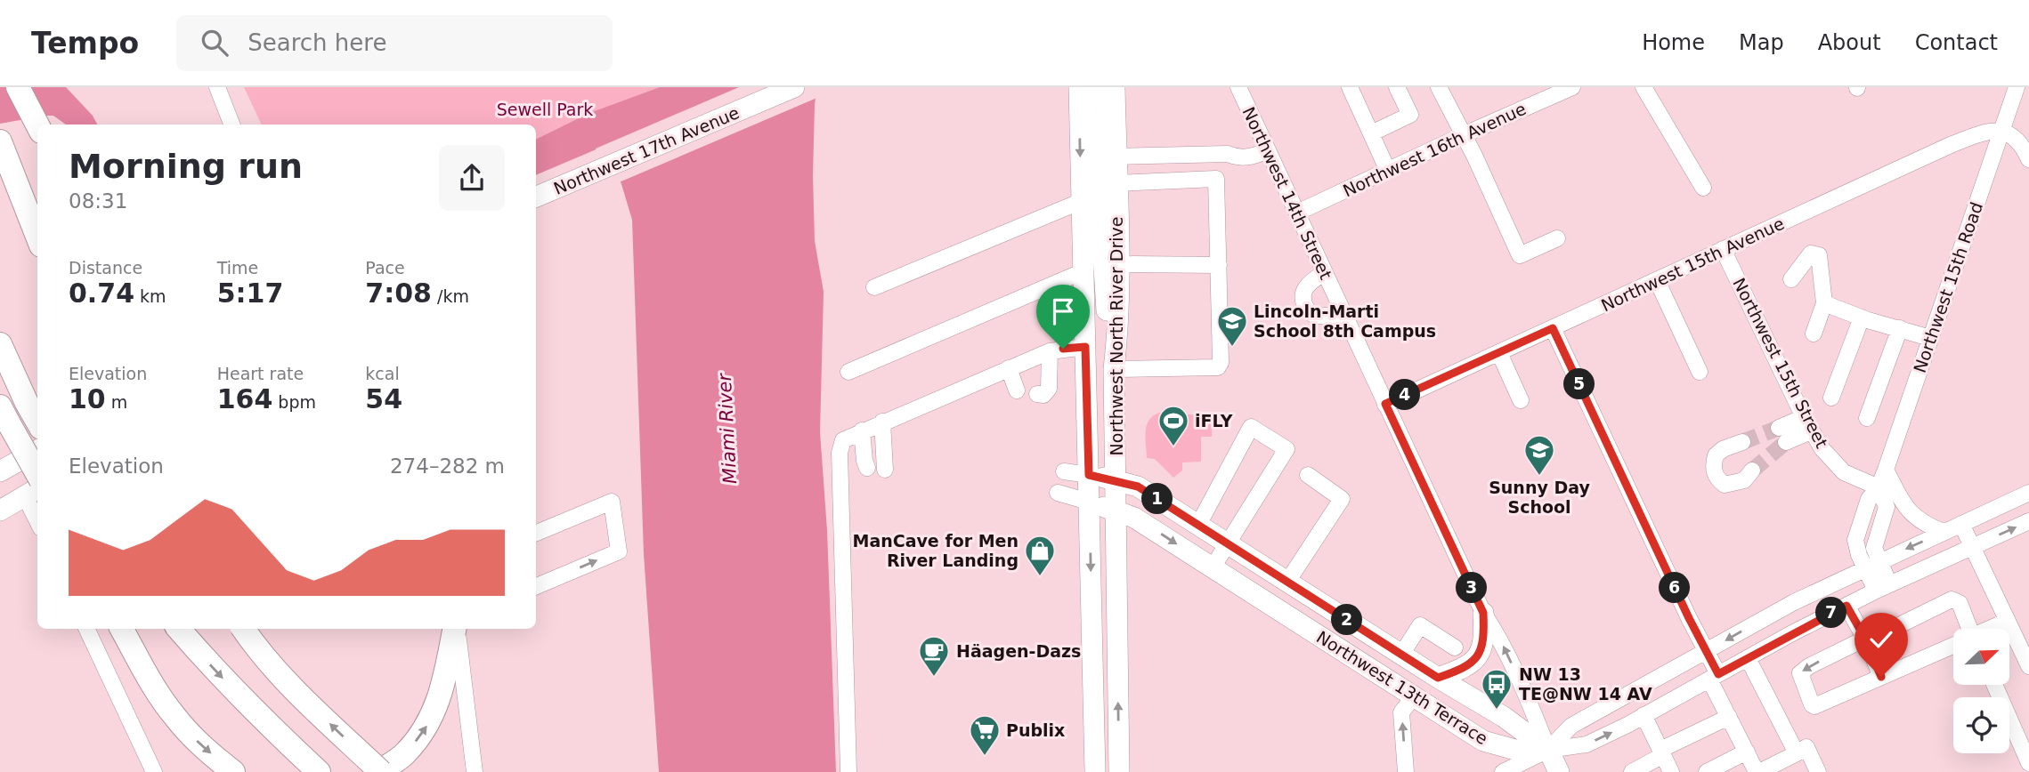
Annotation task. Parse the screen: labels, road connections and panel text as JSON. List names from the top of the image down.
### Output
{
  "streets": {
    "main road": [
      "Northwest 17th Avenue",
      "Northwest 14th Street",
      "Northwest North River Drive",
      "Northwest 13th Terrace"
    ],
    "street": [
      "Northwest 16th Avenue",
      "Northwest 15th Avenue",
      "Northwest 15th Road",
      "Northwest 15th Street"
    ]
  },
  "crossings": [
    ["Northwest 16th Avenue", "Northwest 14th Street"],
    ["Northwest 14th Street", "Northwest 15th Avenue"],
    ["Northwest 14th Street", "Northwest 13th Terrace"],
    ["Northwest 15th Avenue", "Northwest 15th Road"],
    ["Northwest 15th Avenue", "Northwest 15th Street"],
    ["Northwest 15th Road", "Northwest 15th Street"],
    ["Northwest North River Drive", "Northwest 13th Terrace"]
  ],
  "water": ["Miami River"],
  "parks": ["Sewell Park"],
  "places": {
    "school or university": ["Lincoln-Marti School 8th Campus", "Sunny Day School"],
    "sports": ["iFLY"],
    "shop": ["ManCave for Men River Landing"],
    "cafe": ["Häagen-Dazs"],
    "bus stop": ["NW 13 TE@NW 14 AV"],
    "supermarket": ["Publix"]
  },
  "north": "top right",
  "page": {
    "header": "Tempo",
    "search": "Search here",
    "nav": [
      "Home",
      "Map",
      "About",
      "Contact"
    ],
    "heading": ["Morning run", "08:31"],
    "stats": [
      ["Distance", "0.74 km"],
      ["Time", "5:17"],
      ["Pace", "7:08 /km"],
      ["Elevation", "10 m"],
      ["Heart rate", "164 bpm"],
      ["kcal", "54"]
    ],
    "pins": [
      "5",
      "4",
      "1",
      "3",
      "6",
      "7",
      "2"
    ],
    "chart": ["Elevation", "274–282 m"]
  }
}
